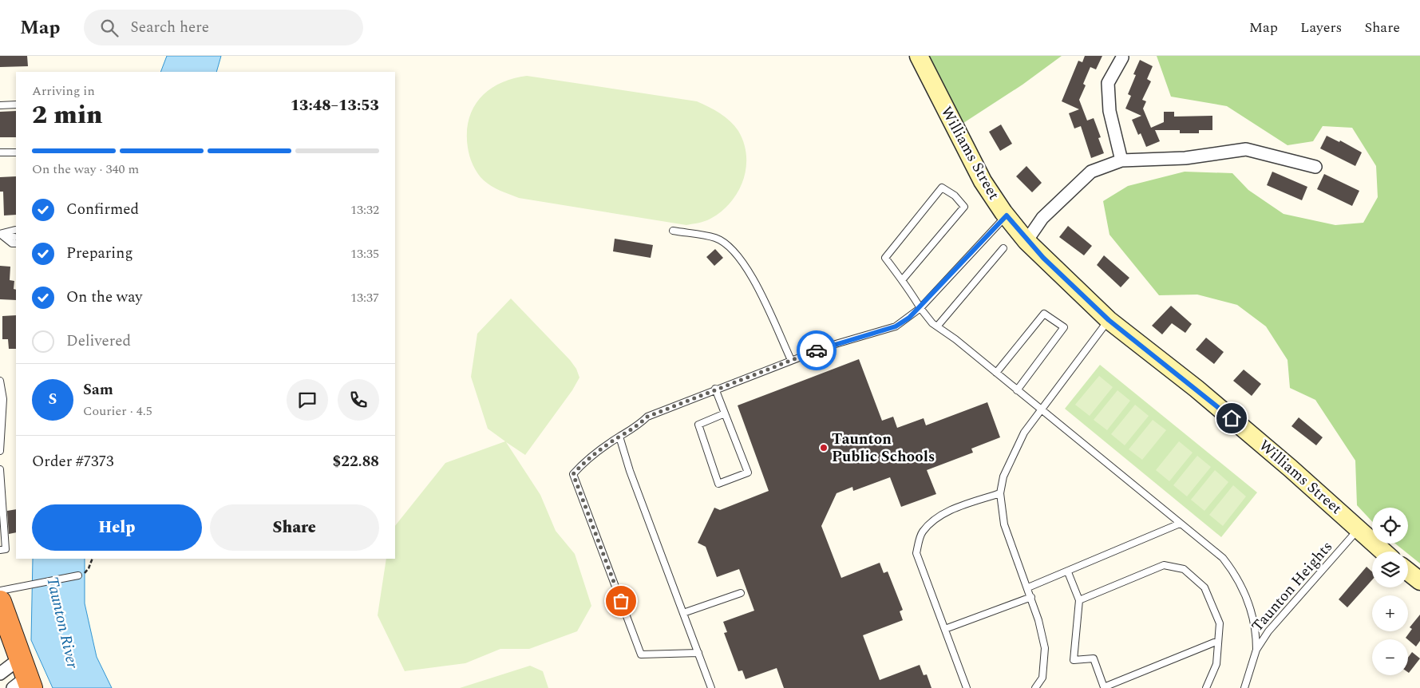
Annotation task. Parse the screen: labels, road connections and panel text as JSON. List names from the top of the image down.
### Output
{
  "streets": {
    "street": ["Williams Street"],
    "lane": ["Taunton Heights"]
  },
  "crossings": [
    ["Williams Street", "Taunton Heights"]
  ],
  "water": ["Taunton River"],
  "places": ["Taunton Public Schools"],
  "page": {
    "header": "Map",
    "search": "Search here",
    "nav": ["Map", "Layers", "Share"],
    "heading": ["2 min", "Arriving in", "13:48–13:53"],
    "panel": [
      "Sam",
      "Courier · 4.5",
      "Order #7373",
      "$22.88"
    ],
    "bar": "On the way · 340 m",
    "list": [
      ["Confirmed", "13:32"],
      ["Preparing", "13:35"],
      ["On the way", "13:37"],
      "Delivered"
    ],
    "round": "S",
    "buttons": ["Help", "Share"],
    "map_buttons": ["+", "−"]
  }
}
